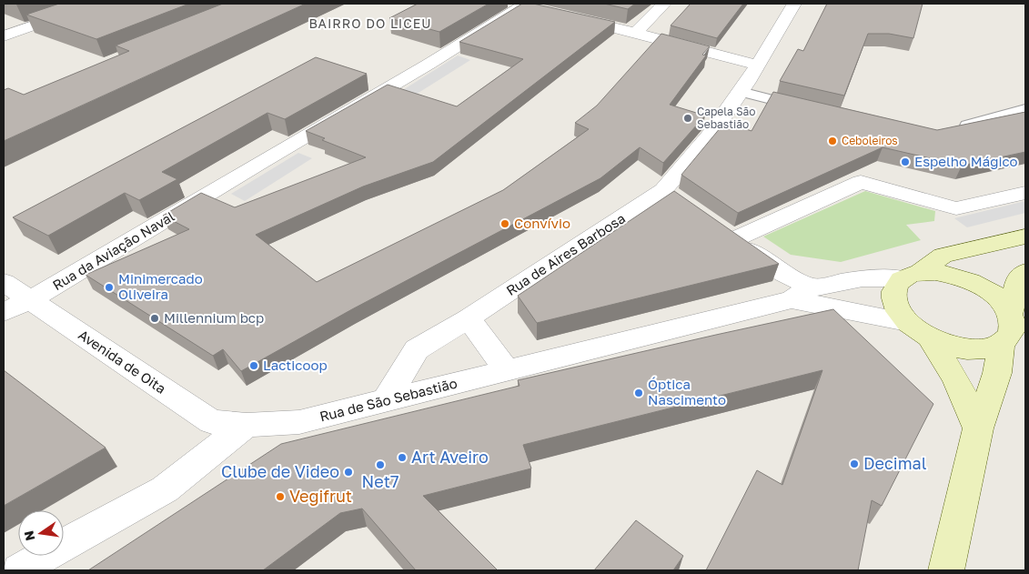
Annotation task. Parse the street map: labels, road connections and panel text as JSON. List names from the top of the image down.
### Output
{
  "streets": {
    "street": [
      "Rua da Aviação Naval",
      "Rua de Aires Barbosa",
      "Avenida de Oita",
      "Rua de São Sebastião"
    ]
  },
  "crossings": [
    ["Rua da Aviação Naval", "Avenida de Oita"],
    ["Rua de Aires Barbosa", "Rua de São Sebastião"],
    ["Avenida de Oita", "Rua de São Sebastião"]
  ],
  "districts": ["BAIRRO DO LICEU"],
  "places": [
    "Capela São Sebastião",
    "Ceboleiros",
    "Espelho Mágico",
    "Convívio",
    "Minimercado Oliveira",
    "Millennium bcp",
    "Lacticoop",
    "Óptica Nascimento",
    "Art Aveiro",
    "Decimal",
    "Net7",
    "Clube de Video",
    "Vegifrut"
  ],
  "north": "left"
}
